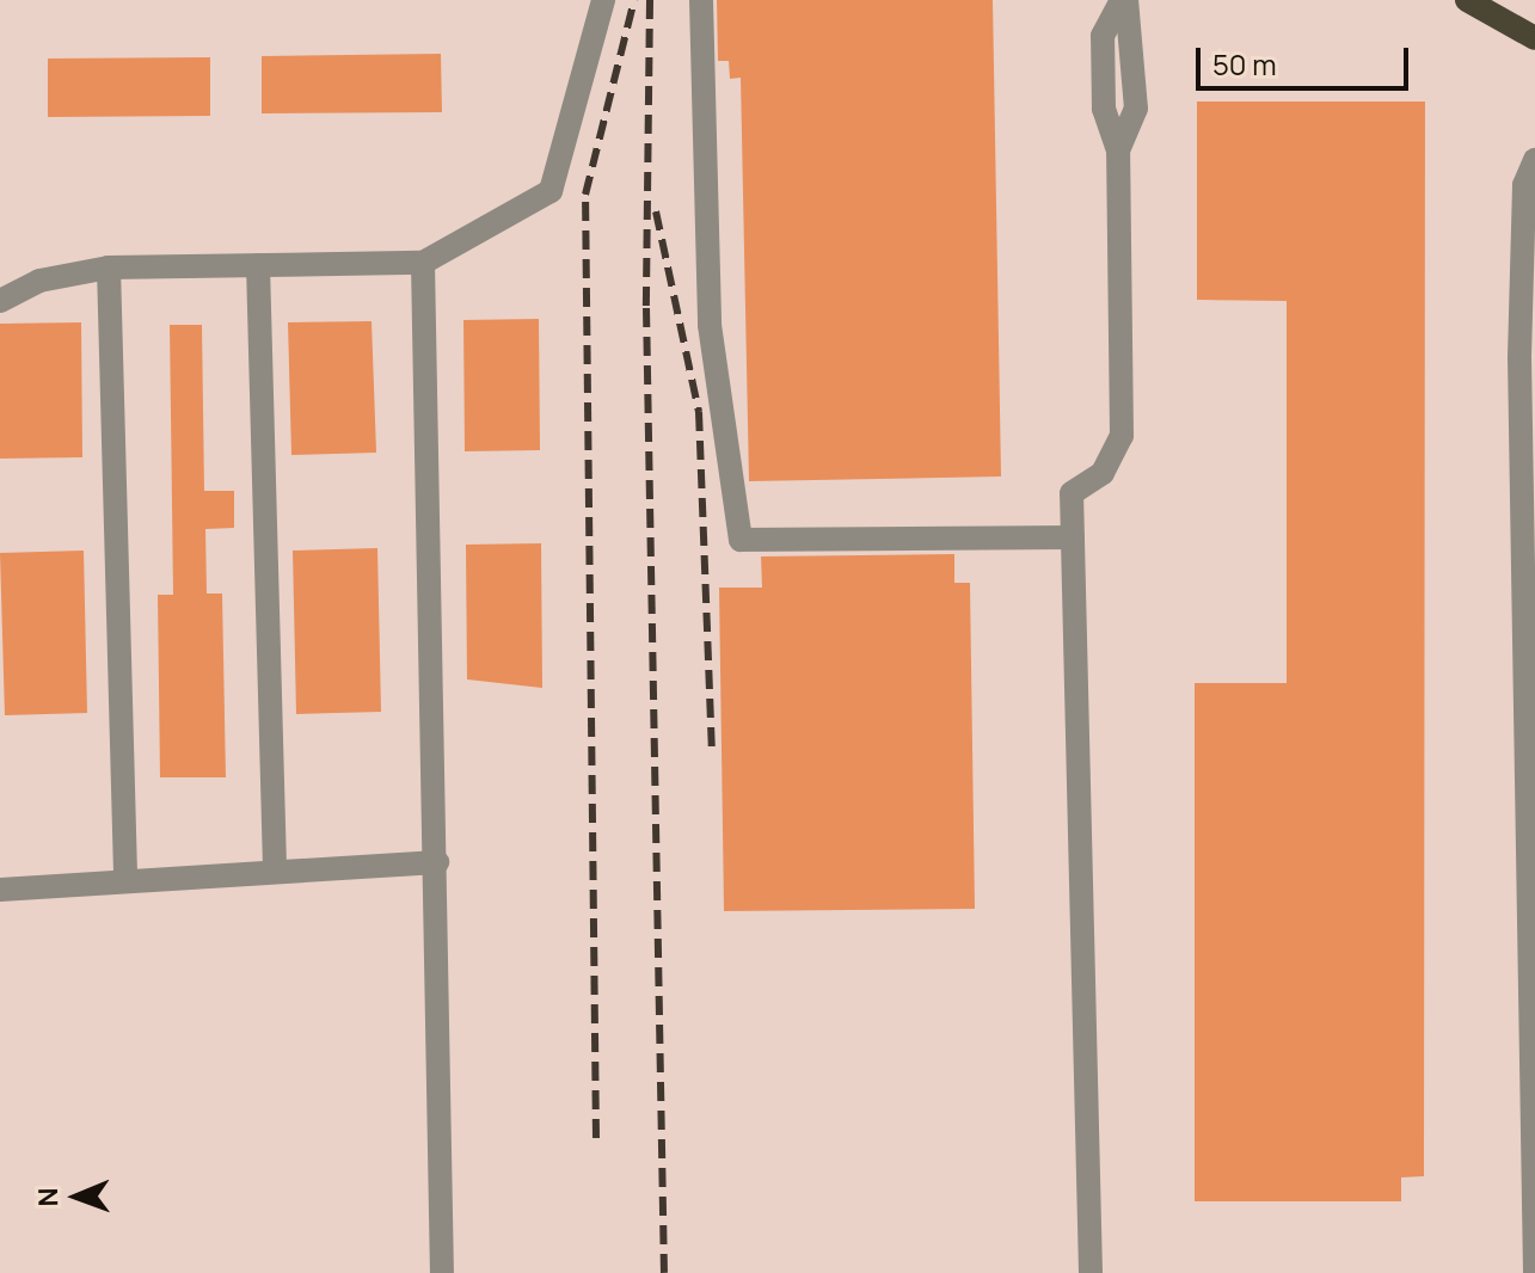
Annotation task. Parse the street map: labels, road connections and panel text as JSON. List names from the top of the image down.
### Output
{
  "scale_bar": "50 m",
  "north": "left"
}
